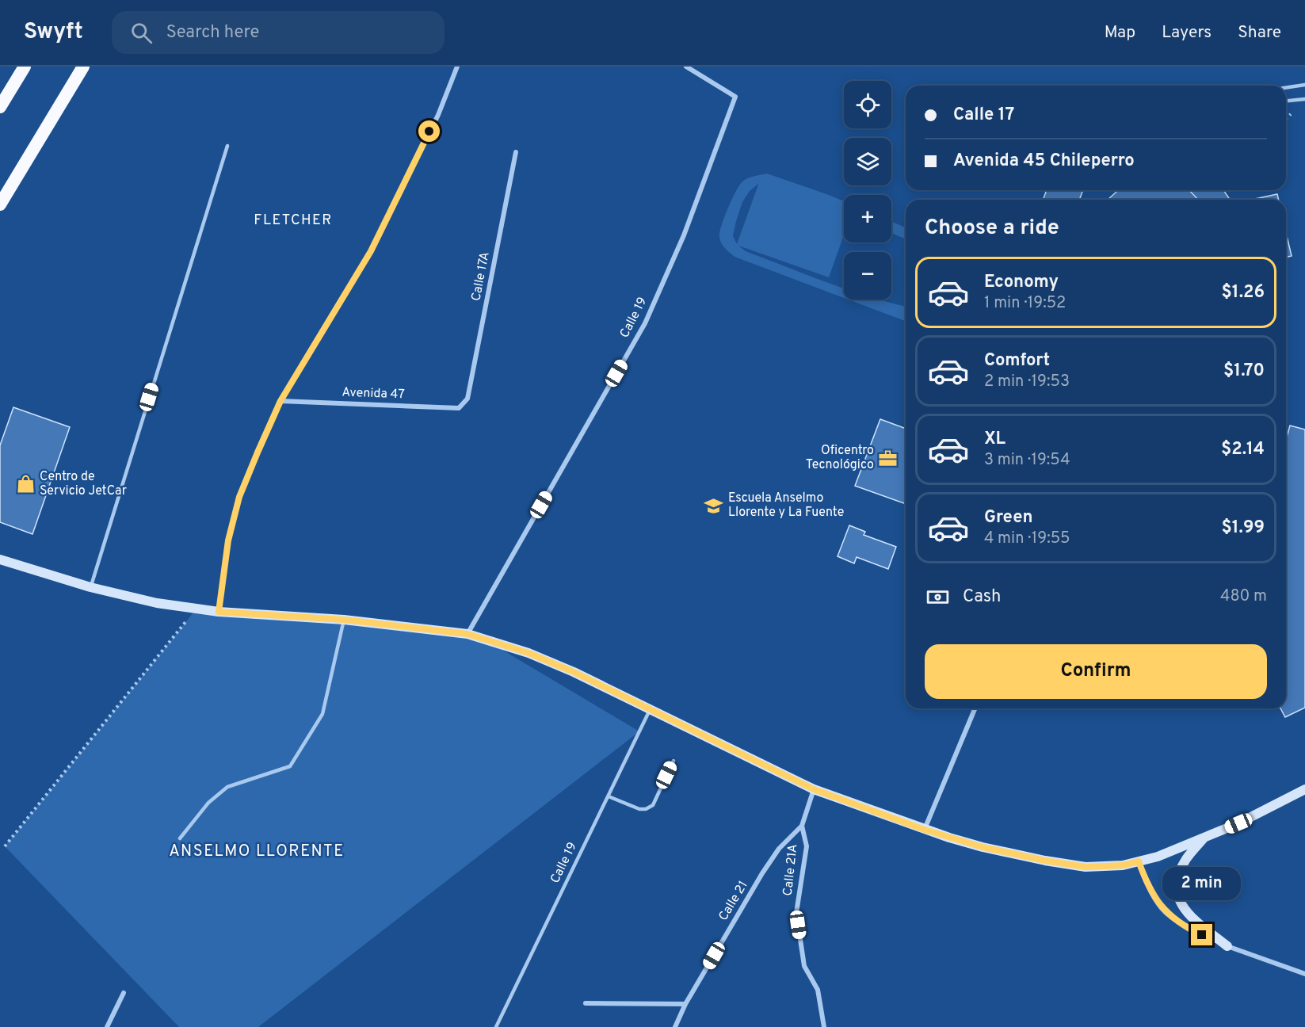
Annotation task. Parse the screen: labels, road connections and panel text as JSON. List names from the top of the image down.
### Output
{
  "streets": {
    "street": [
      "Calle 17A",
      "Calle 19",
      "Avenida 47",
      "Calle 21A",
      "Calle 21"
    ]
  },
  "crossings": [
    ["Calle 17A", "Avenida 47"],
    ["Calle 21A", "Calle 21"]
  ],
  "districts": ["FLETCHER", "ANSELMO LLORENTE"],
  "places": {
    "office": ["Oficentro Tecnológico"],
    "shop": ["Centro de Servicio JetCar"],
    "school or university": ["Escuela Anselmo Llorente y La Fuente"]
  },
  "page": {
    "header": "Swyft",
    "search": "Search here",
    "nav": ["Map", "Layers", "Share"],
    "map_buttons": ["+", "−"],
    "banner": ["Calle 17", "Avenida 45 Chileperro"],
    "heading": "Choose a ride",
    "list": [
      {
        "name": "Economy",
        "note": "1 min · 19:52",
        "value": "$1.26"
      },
      {
        "name": "Comfort",
        "note": "2 min · 19:53",
        "value": "$1.70"
      },
      {
        "name": "XL",
        "note": "3 min · 19:54",
        "value": "$2.14"
      },
      {
        "name": "Green",
        "note": "4 min · 19:55",
        "value": "$1.99"
      }
    ],
    "pay": ["Cash", "480 m"],
    "buttons": "Confirm",
    "bubble": "2 min"
  }
}
